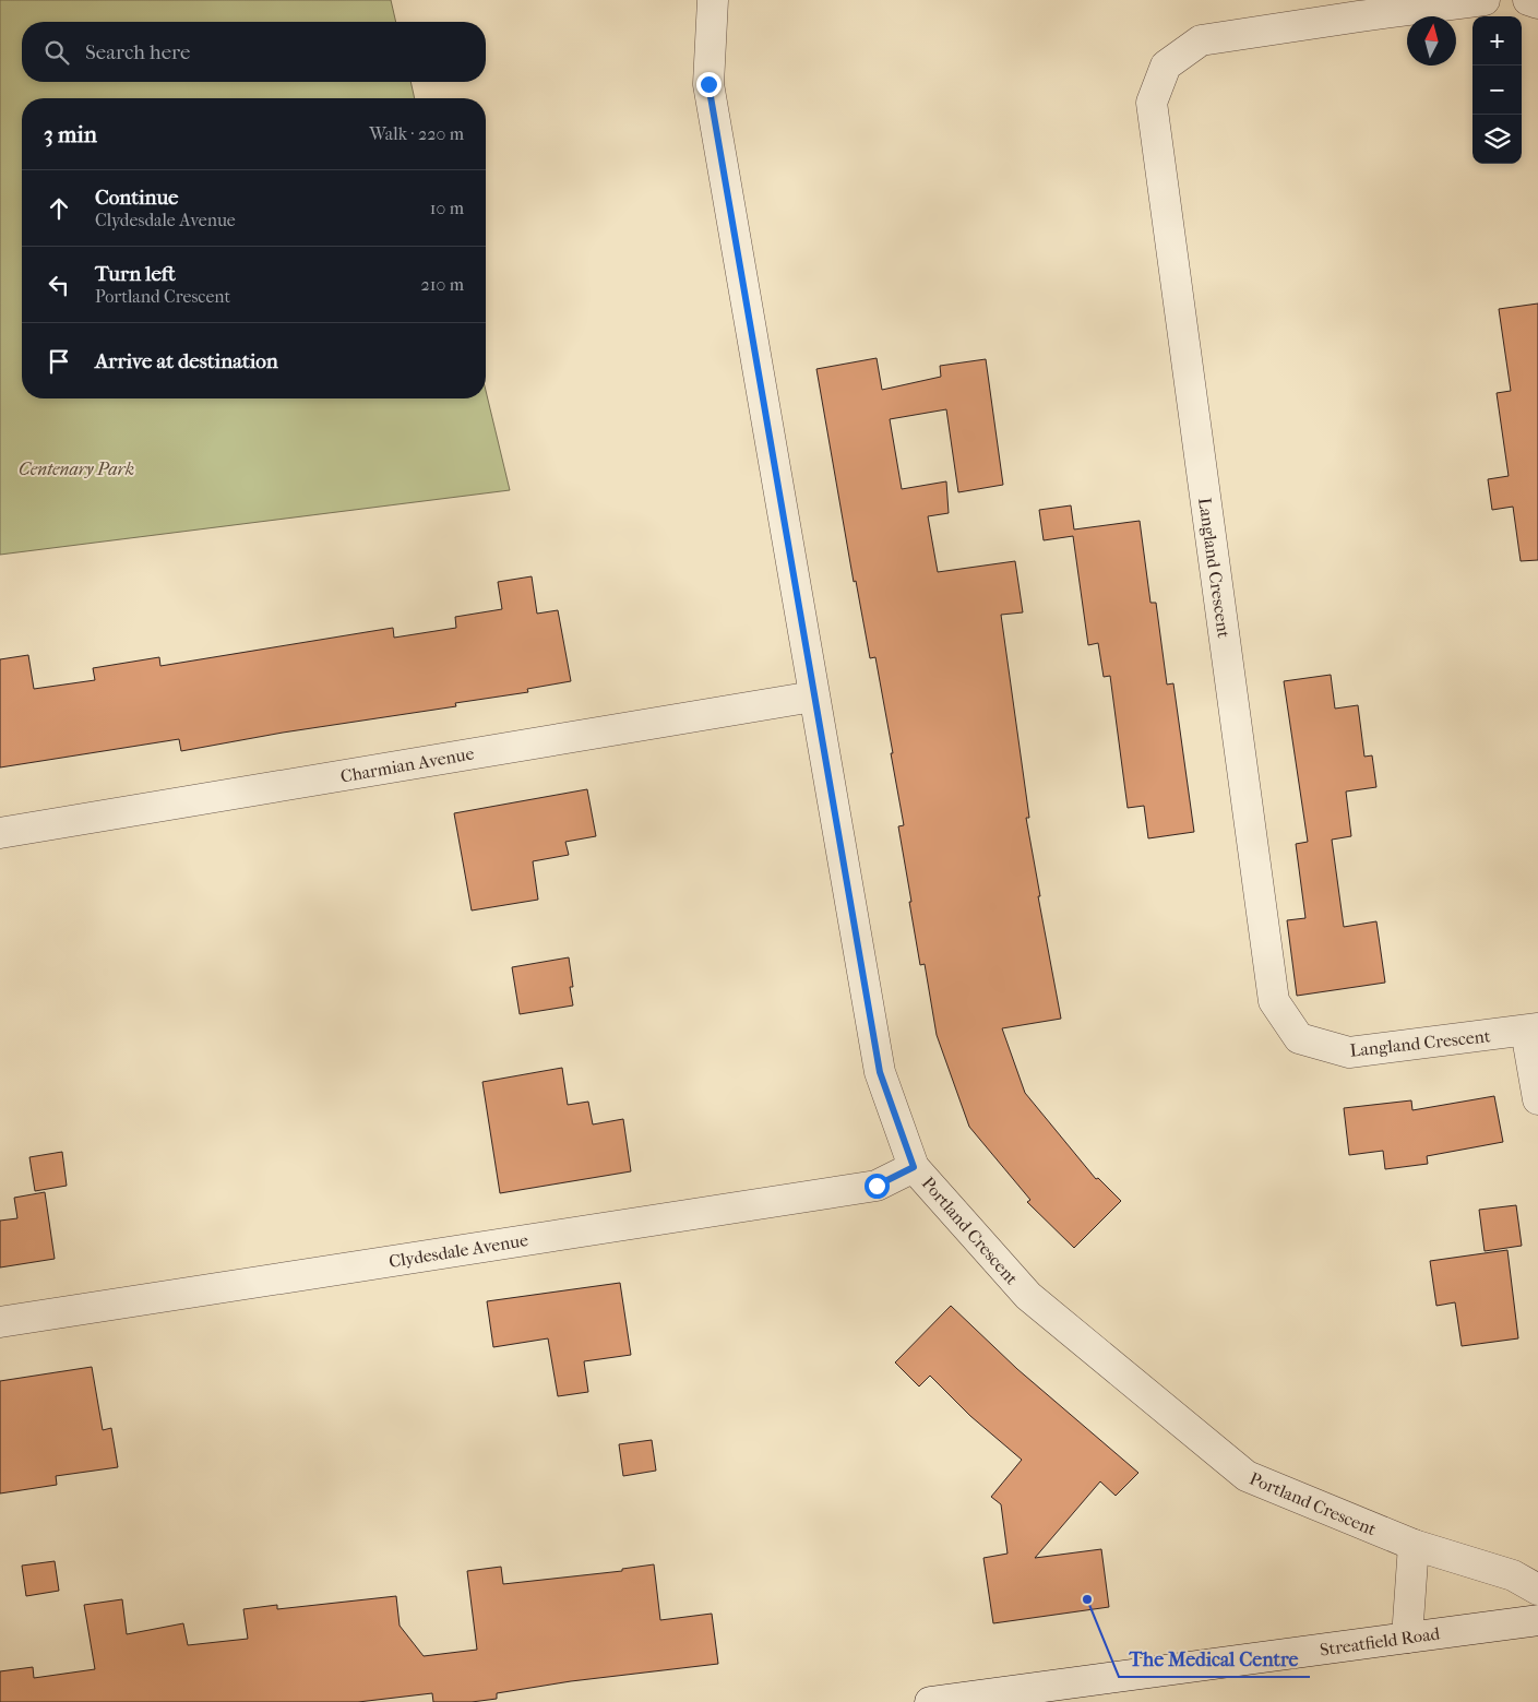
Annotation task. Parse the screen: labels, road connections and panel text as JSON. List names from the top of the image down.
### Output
{
  "streets": {
    "street": [
      "Langland Crescent",
      "Charmian Avenue",
      "Portland Crescent",
      "Clydesdale Avenue",
      "Streatfield Road"
    ]
  },
  "crossings": [
    ["Charmian Avenue", "Portland Crescent"],
    ["Portland Crescent", "Clydesdale Avenue"]
  ],
  "parks": ["Centenary Park"],
  "places": ["The Medical Centre"],
  "north": "top",
  "page": {
    "map_buttons": ["+", "−"],
    "search": "Search here",
    "heading": ["3 min", "Walk · 220 m"],
    "list": [
      ["Continue", "Clydesdale Avenue", "10 m"],
      ["Turn left", "Portland Crescent", "210 m"],
      "Arrive at destination"
    ]
  }
}
